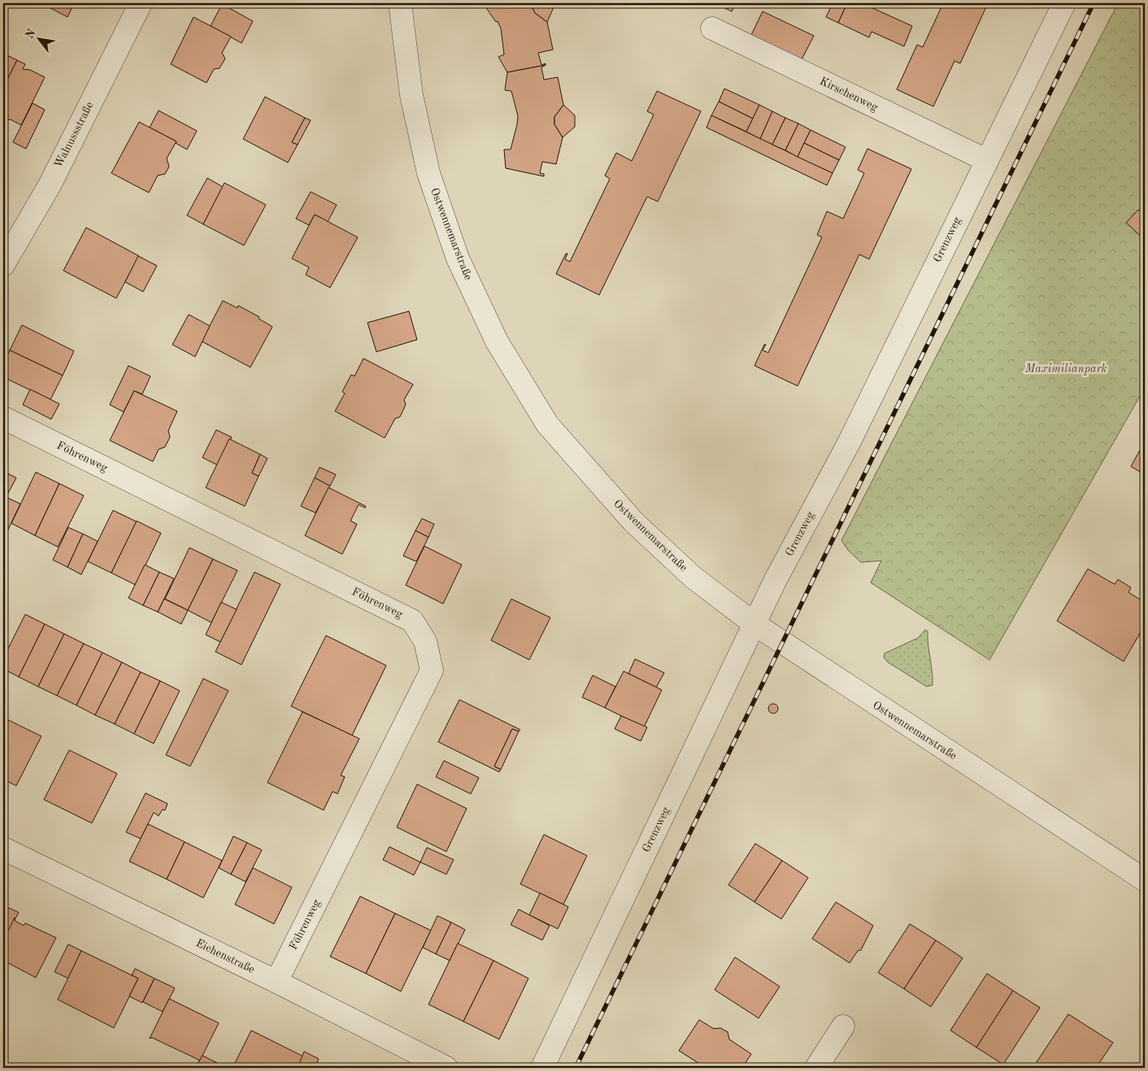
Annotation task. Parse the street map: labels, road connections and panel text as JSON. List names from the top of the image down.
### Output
{
  "streets": {
    "street": [
      "Kirschenweg",
      "Walnussstraße",
      "Ostwennemarstraße",
      "Grenzweg",
      "Föhrenweg",
      "Eichenstraße"
    ]
  },
  "crossings": [
    ["Kirschenweg", "Grenzweg"],
    ["Ostwennemarstraße", "Grenzweg"],
    ["Föhrenweg", "Eichenstraße"]
  ],
  "parks": ["Maximilianpark"],
  "north": "top left"
}
